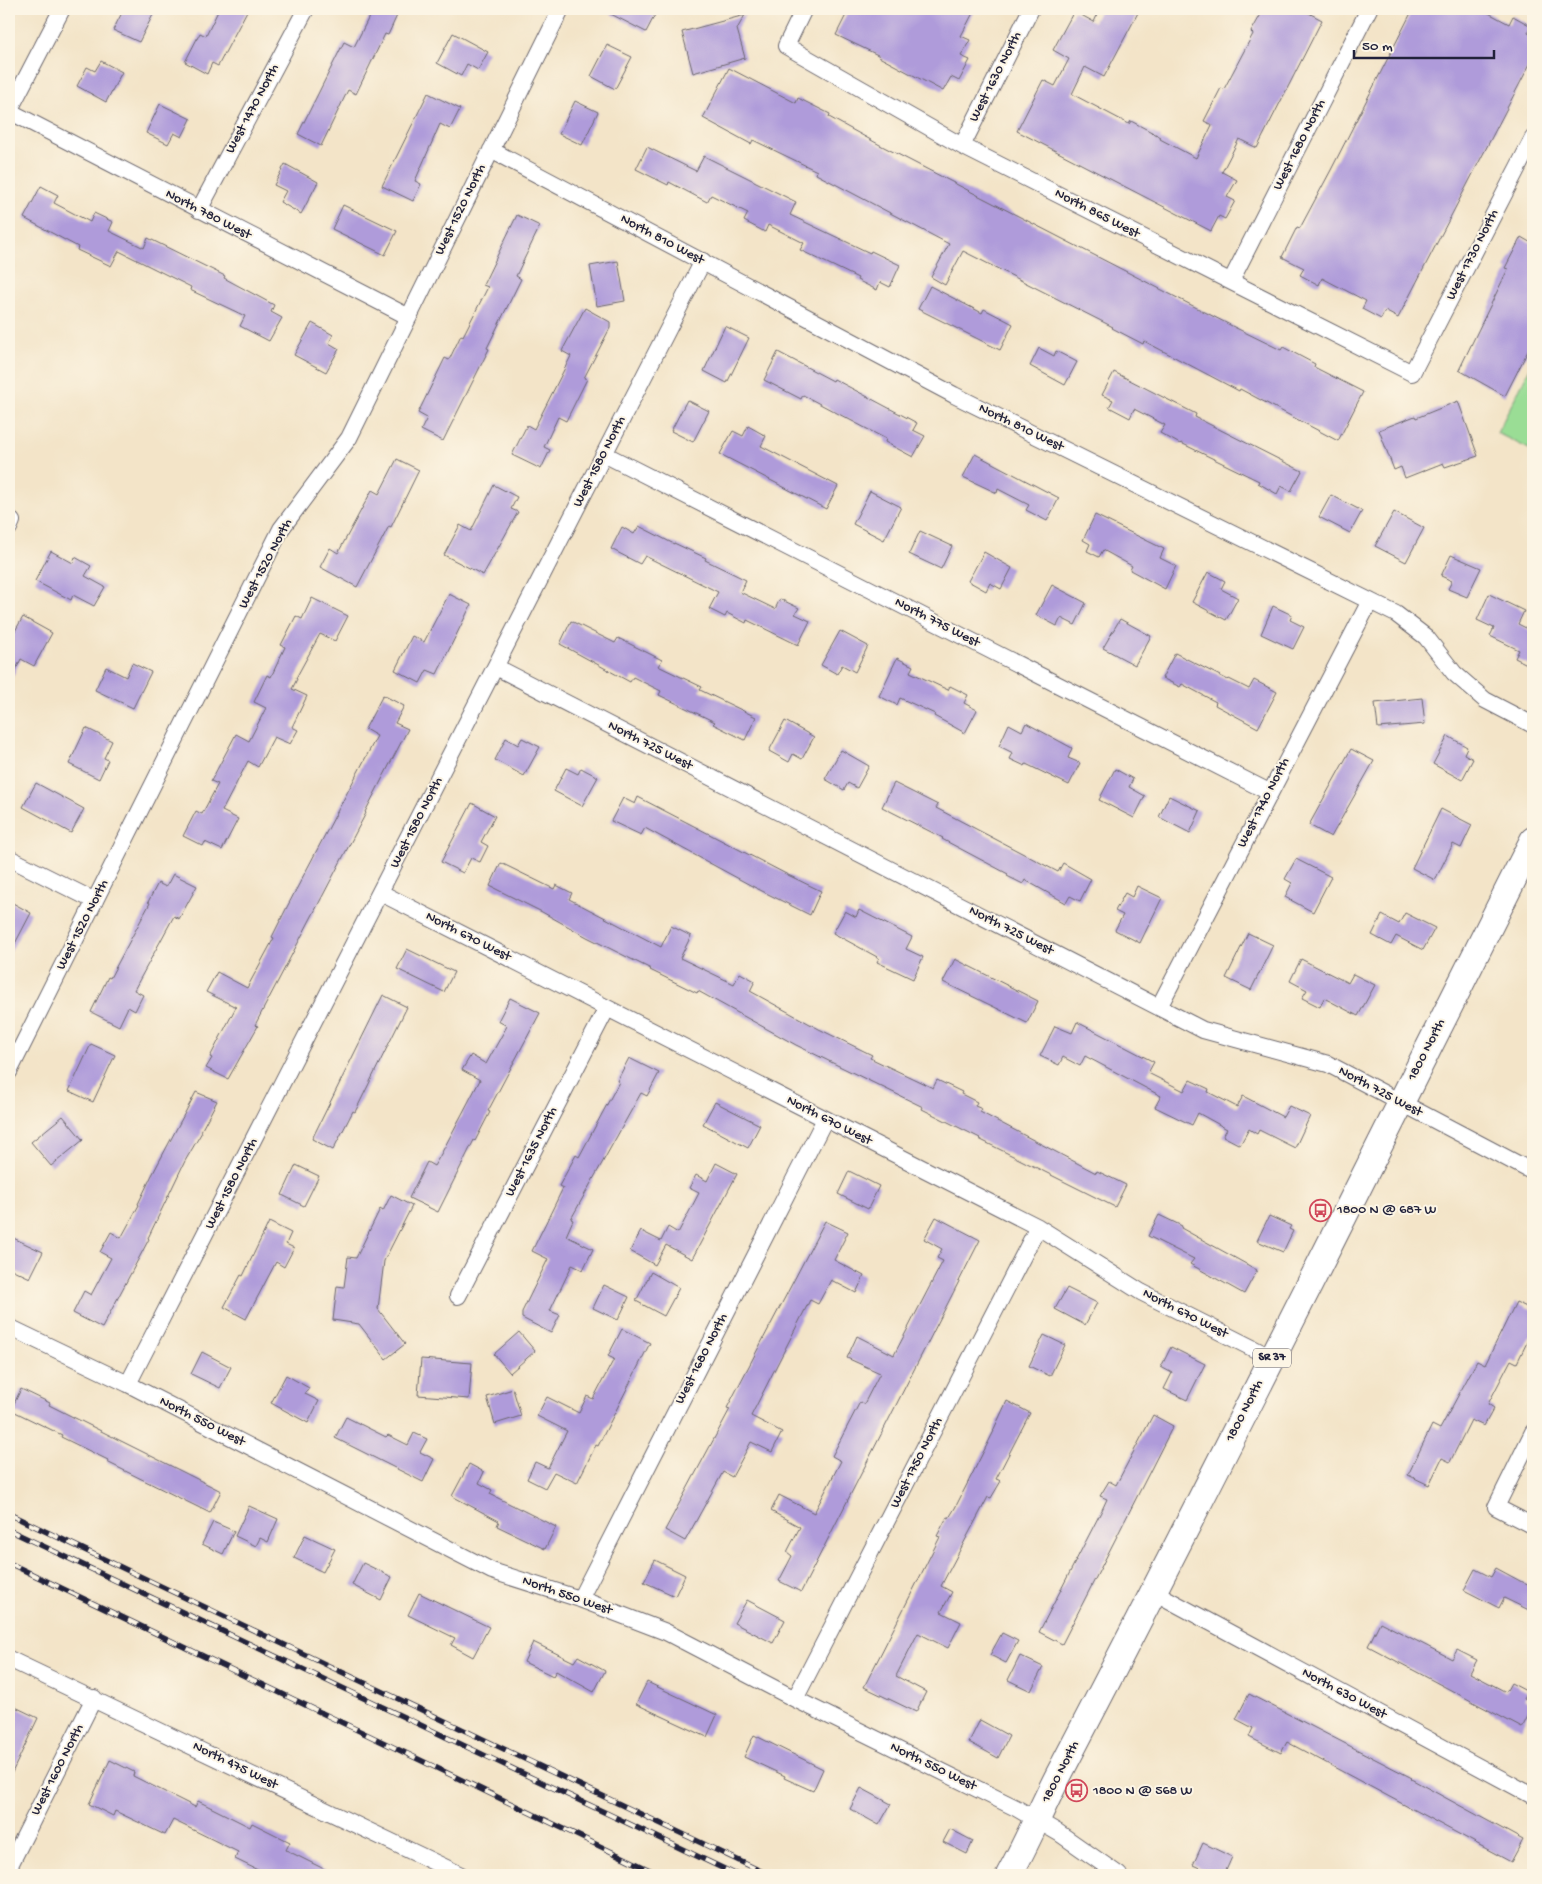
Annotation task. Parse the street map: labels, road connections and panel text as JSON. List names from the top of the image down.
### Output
{
  "streets": {
    "main road": ["1800 North", "SR 37"],
    "street": [
      "West 1630 North",
      "West 1470 North",
      "West 1680 North",
      "West 1520 North",
      "North 865 West",
      "North 780 West",
      "North 810 West",
      "West 1730 North",
      "West 1580 North",
      "North 775 West",
      "North 725 West",
      "West 1740 North",
      "North 670 West",
      "West 1635 North",
      "North 550 West",
      "West 1750 North",
      "North 630 West",
      "North 475 West",
      "West 1600 North"
    ]
  },
  "crossings": [
    ["West 1630 North", "North 865 West"],
    ["West 1470 North", "North 780 West"],
    ["West 1680 North", "North 865 West"],
    ["West 1680 North", "North 670 West"],
    ["West 1680 North", "North 550 West"],
    ["West 1520 North", "North 780 West"],
    ["West 1520 North", "North 810 West"],
    ["North 865 West", "West 1730 North"],
    ["North 810 West", "West 1580 North"],
    ["North 810 West", "West 1740 North"],
    ["West 1580 North", "North 775 West"],
    ["West 1580 North", "North 725 West"],
    ["West 1580 North", "North 670 West"],
    ["West 1580 North", "North 550 West"],
    ["North 775 West", "West 1740 North"],
    ["North 725 West", "West 1740 North"],
    ["North 725 West", "1800 North"],
    ["North 670 West", "1800 North"],
    ["North 670 West", "West 1635 North"],
    ["North 670 West", "West 1750 North"],
    ["1800 North", "North 550 West"],
    ["1800 North", "North 630 West"],
    ["North 550 West", "West 1750 North"],
    ["North 475 West", "West 1600 North"]
  ],
  "places": {
    "bus stop": ["1800 N @ 687 W", "1800 N @ 568 W"]
  },
  "scale_bar": "50 m"
}
